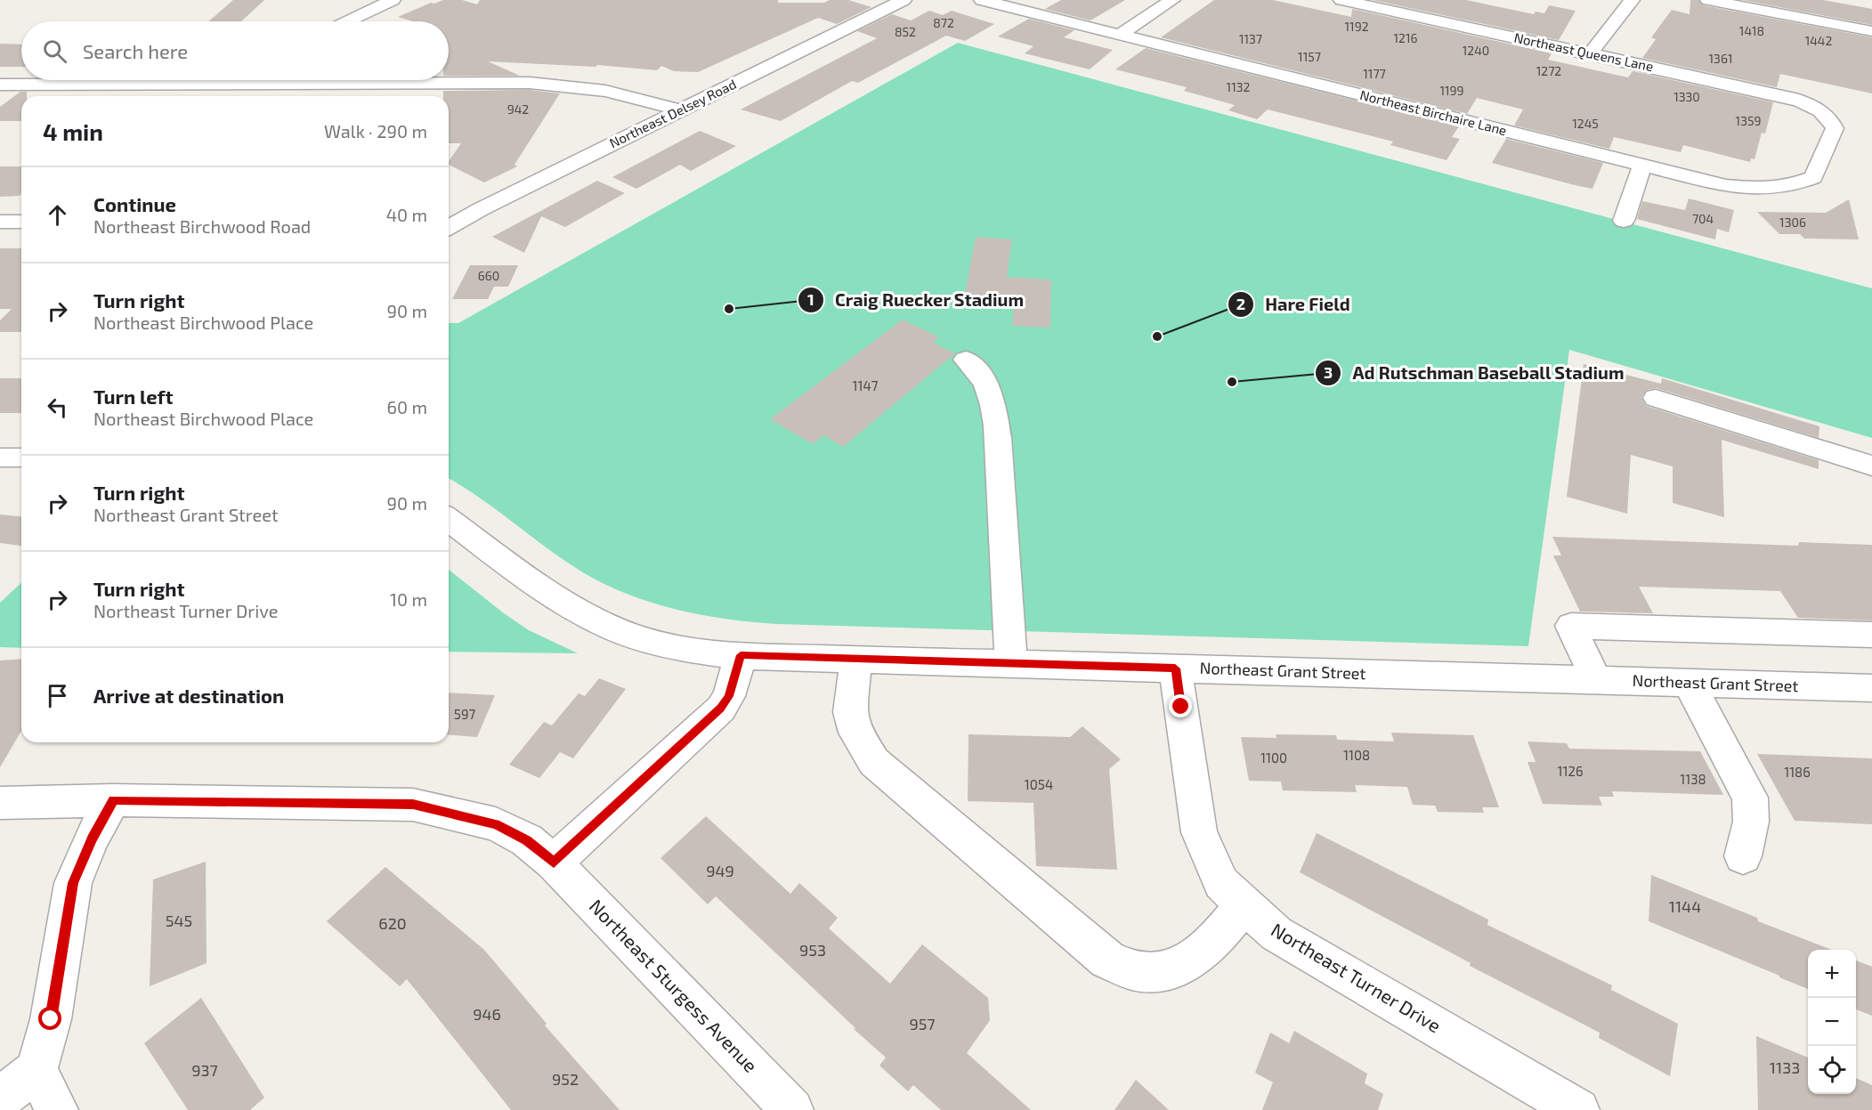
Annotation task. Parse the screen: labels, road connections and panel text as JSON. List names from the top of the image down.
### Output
{
  "streets": {
    "street": [
      "Northeast Queens Lane",
      "Northeast Birchaire Lane",
      "Northeast Delsey Road",
      "Northeast Grant Street",
      "Northeast Turner Drive",
      "Northeast Sturgess Avenue"
    ]
  },
  "crossings": [
    ["Northeast Queens Lane", "Northeast Birchaire Lane"],
    ["Northeast Grant Street", "Northeast Turner Drive"]
  ],
  "places": ["Craig Ruecker Stadium", "Hare Field", "Ad Rutschman Baseball Stadium"],
  "house_numbers": [
    "872",
    "1192",
    "1418",
    "852",
    "1216",
    "1137",
    "1442",
    "1240",
    "1157",
    "1361",
    "1272",
    "1177",
    "1132",
    "1199",
    "1330",
    "942",
    "1359",
    "1245",
    "704",
    "1306",
    "660",
    "1147",
    "597",
    "1108",
    "1100",
    "1126",
    "1186",
    "1138",
    "1054",
    "949",
    "1144",
    "545",
    "620",
    "953",
    "946",
    "957",
    "1133",
    "937",
    "952"
  ],
  "page": {
    "search": "Search here",
    "heading": ["4 min", "Walk · 290 m"],
    "list": [
      ["Continue", "Northeast Birchwood Road", "40 m"],
      ["Turn right", "Northeast Birchwood Place", "90 m"],
      ["Turn left", "Northeast Birchwood Place", "60 m"],
      ["Turn right", "Northeast Grant Street", "90 m"],
      ["Turn right", "Northeast Turner Drive", "10 m"],
      "Arrive at destination"
    ],
    "map_buttons": ["+", "−"]
  }
}
